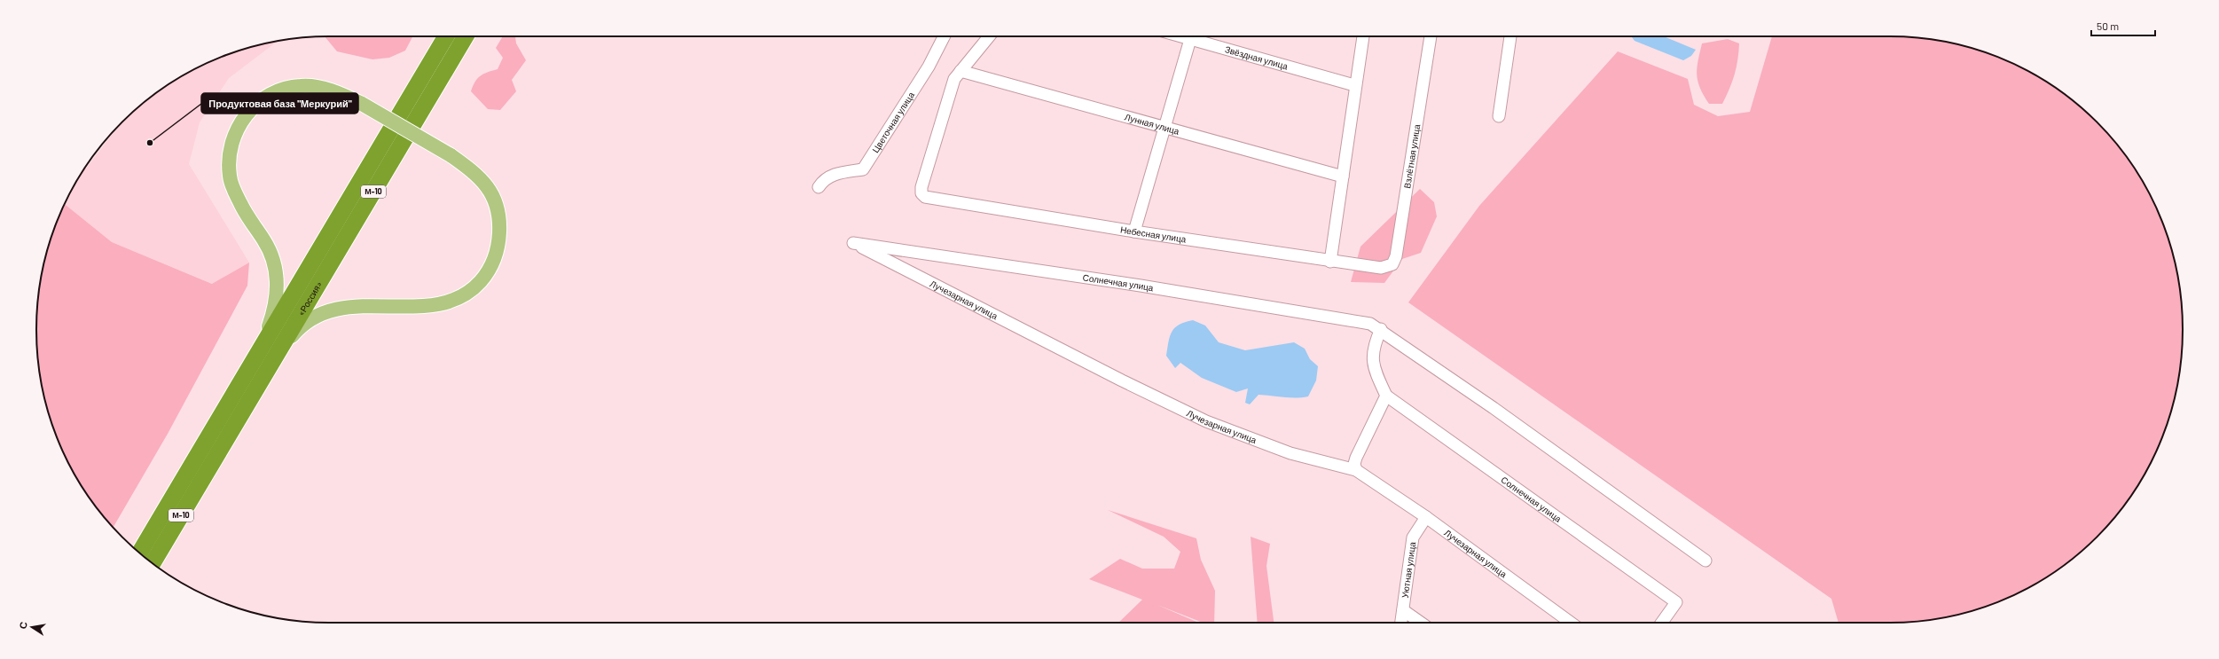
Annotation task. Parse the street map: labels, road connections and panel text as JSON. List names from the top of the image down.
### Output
{
  "streets": {
    "highway": ["М-10", "«Россия»"],
    "street": [
      "Звёздная улица",
      "Цветочная улица",
      "Лунная улица",
      "Взлётная улица",
      "Небесная улица",
      "Солнечная улица",
      "Лучезарная улица",
      "Уютная улица"
    ]
  },
  "crossings": [
    ["Лунная улица", "Небесная улица"],
    ["Взлётная улица", "Небесная улица"],
    ["Солнечная улица", "Лучезарная улица"],
    ["Лучезарная улица", "Уютная улица"]
  ],
  "places": ["Продуктовая база \"Меркурий\""],
  "scale_bar": "50 m",
  "north": "left"
}
